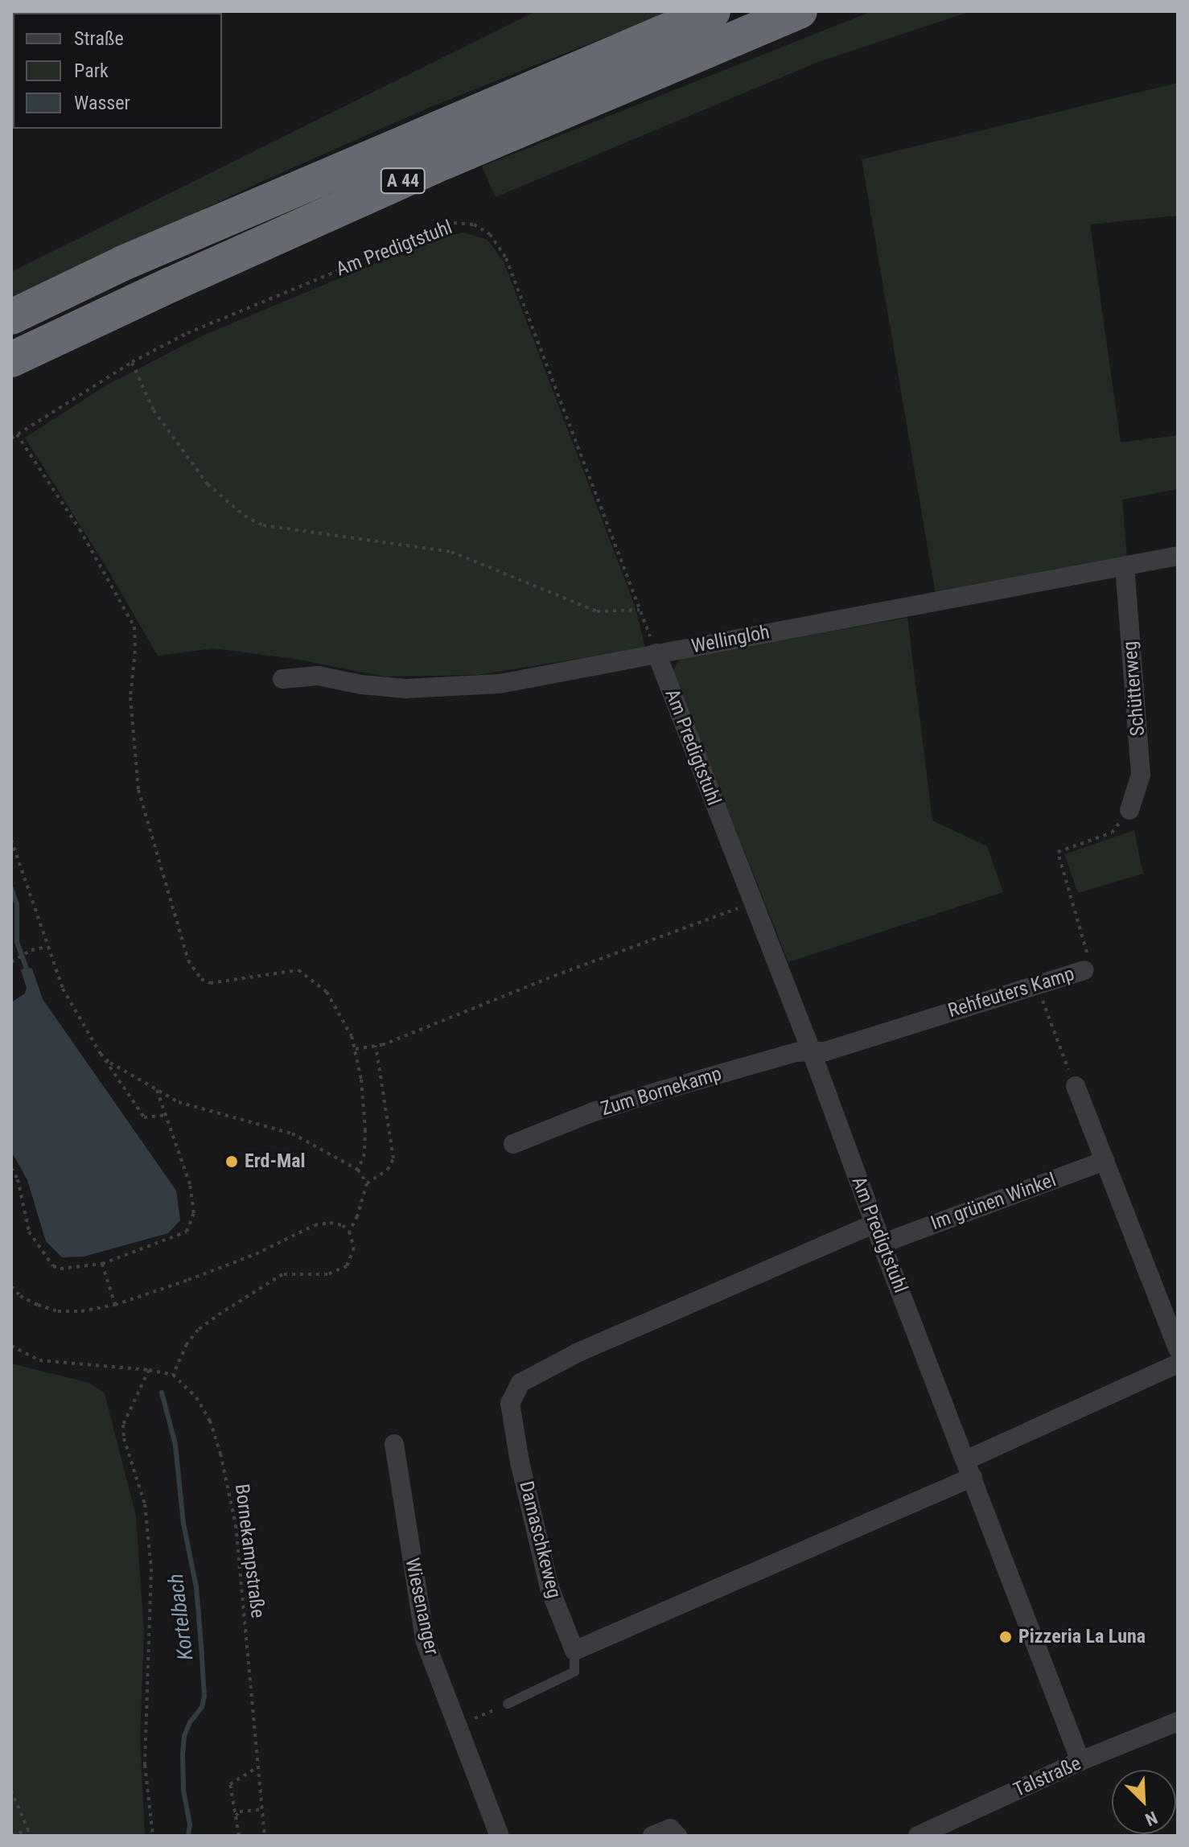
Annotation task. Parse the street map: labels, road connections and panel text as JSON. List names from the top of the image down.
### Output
{
  "streets": {
    "highway": ["A 44"],
    "street": [
      "Am Predigtstuhl",
      "Wellingloh",
      "Schütterweg",
      "Rehfeuters Kamp",
      "Zum Bornekamp",
      "Im grünen Winkel",
      "Damaschkeweg",
      "Wiesenanger",
      "Talstraße"
    ],
    "path": ["Bornekampstraße"]
  },
  "crossings": [
    ["Am Predigtstuhl", "Wellingloh"],
    ["Am Predigtstuhl", "Rehfeuters Kamp"],
    ["Am Predigtstuhl", "Zum Bornekamp"],
    ["Am Predigtstuhl", "Im grünen Winkel"],
    ["Am Predigtstuhl", "Damaschkeweg"],
    ["Am Predigtstuhl", "Talstraße"],
    ["Wellingloh", "Schütterweg"],
    ["Schütterweg", "Rehfeuters Kamp"],
    ["Rehfeuters Kamp", "Zum Bornekamp"]
  ],
  "water": ["Kortelbach"],
  "places": ["Erd-Mal", "Pizzeria La Luna"],
  "legend": ["Straße", "Park", "Wasser"],
  "north": "bottom right"
}
